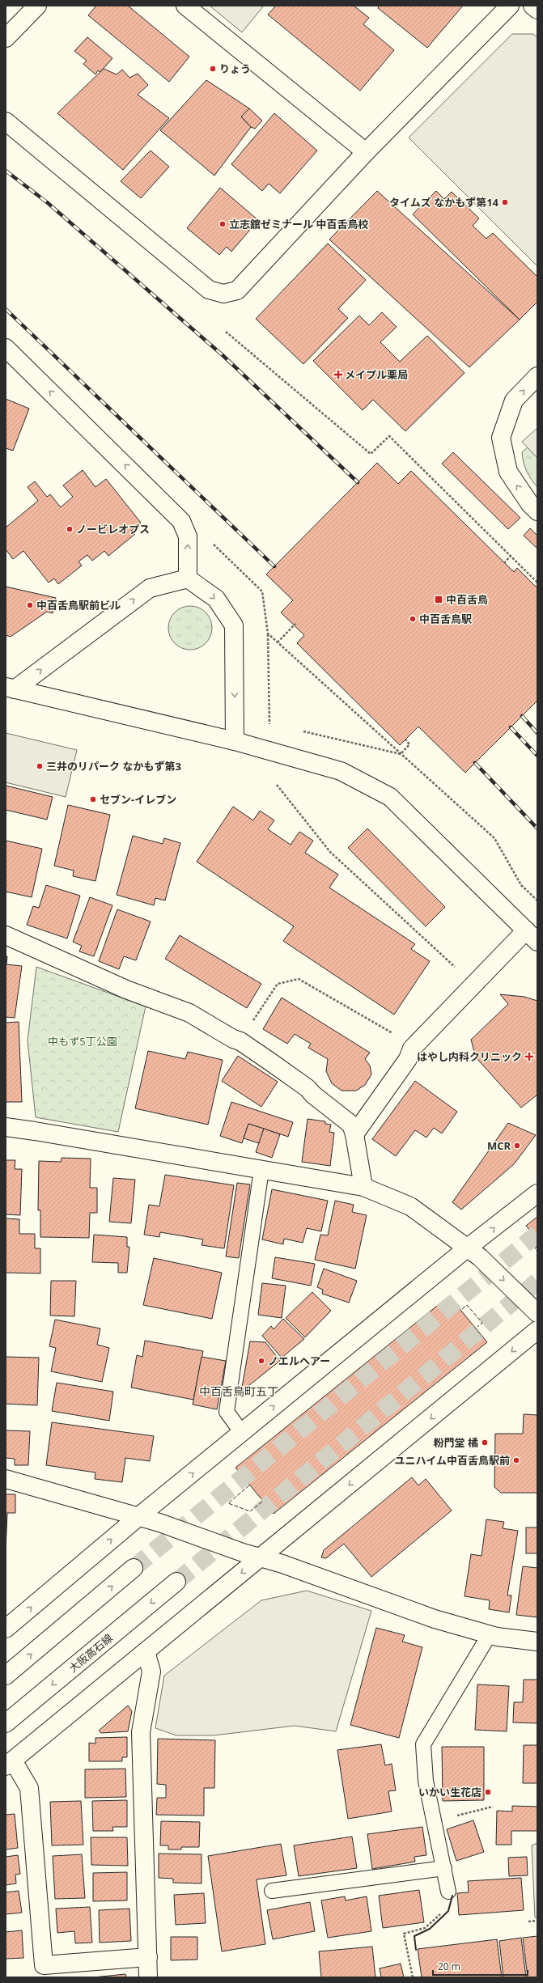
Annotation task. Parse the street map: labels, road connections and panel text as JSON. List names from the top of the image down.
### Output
{
  "streets": {
    "street": ["大阪高石線"]
  },
  "districts": ["中百舌鳥町五丁"],
  "parks": ["中もず5丁公園"],
  "places": {
    "other": [
      "りょう",
      "タイムズ なかもず第14",
      "立志舘ゼミナール 中百舌鳥校",
      "ノービレオプス",
      "中百舌鳥駅前ビル",
      "中百舌鳥駅",
      "三井のリパーク なかもず第3",
      "セブン-イレブン",
      "MCR",
      "ノエルヘアー",
      "粉門堂 橘",
      "ユニハイム中百舌鳥駅前",
      "いかい生花店"
    ],
    "health": ["メイプル薬局", "はやし内科クリニック"],
    "transit": ["中百舌鳥"]
  },
  "scale_bar": "20 m"
}
